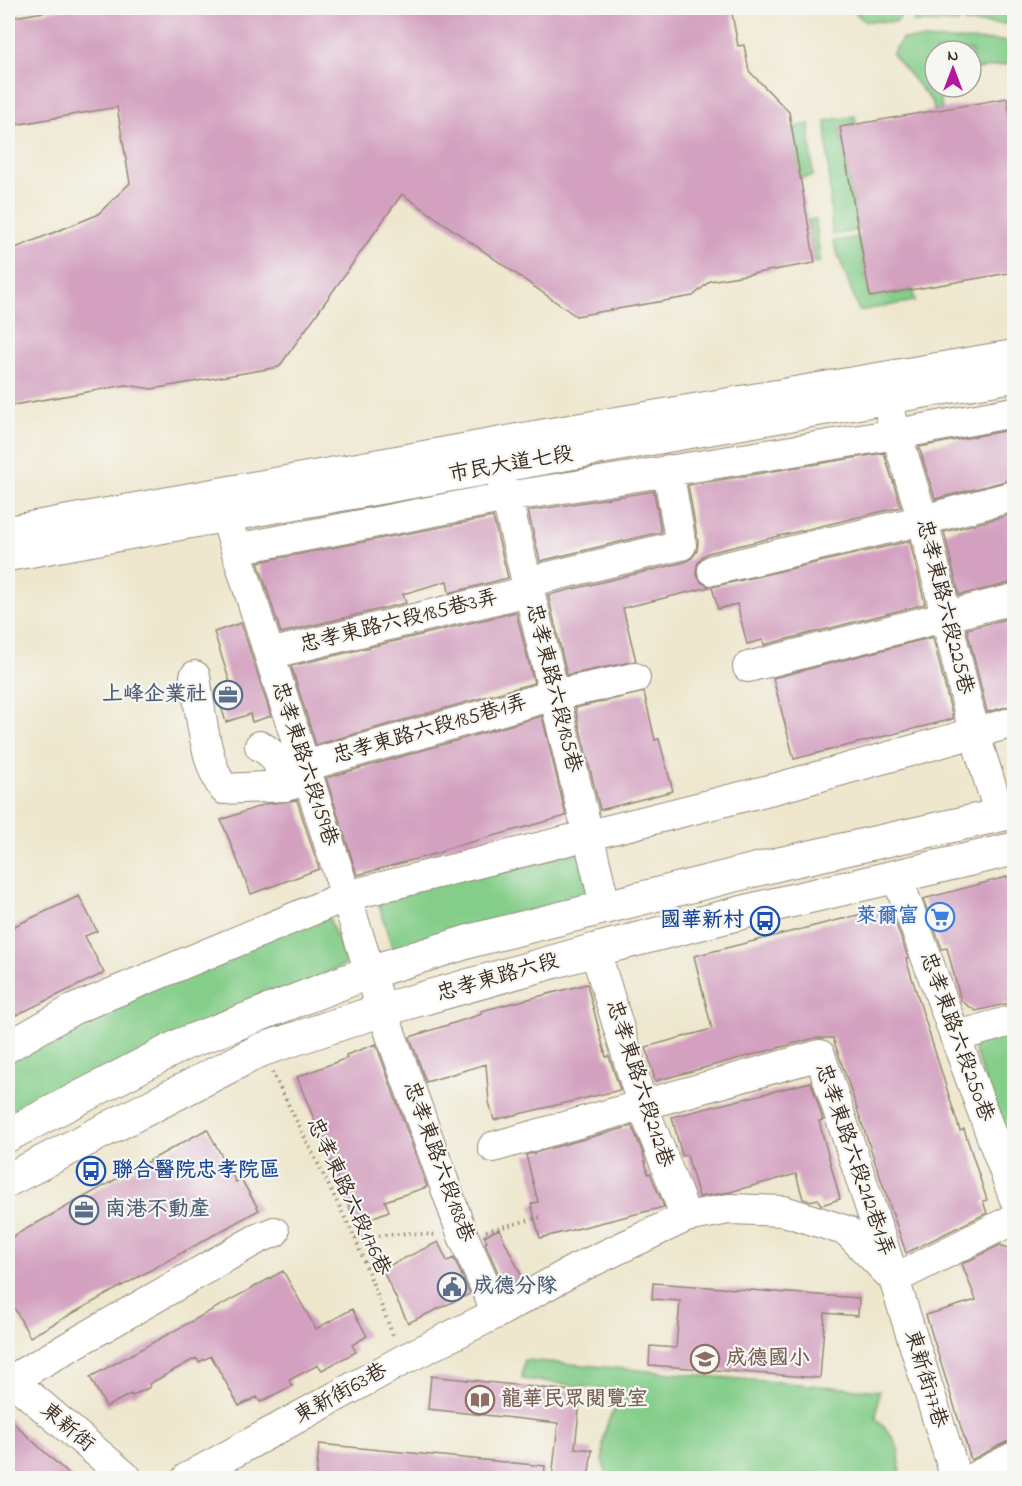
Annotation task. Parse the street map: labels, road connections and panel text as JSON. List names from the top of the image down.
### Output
{
  "streets": {
    "main road": ["忠孝東路六段"],
    "street": [
      "市民大道七段",
      "忠孝東路六段225巷",
      "忠孝東路六段185巷3弄",
      "忠孝東路六段185巷",
      "忠孝東路六段185巷1弄",
      "忠孝東路六段159巷",
      "忠孝東路六段250巷",
      "忠孝東路六段212巷",
      "忠孝東路六段212巷1弄",
      "忠孝東路六段188巷",
      "東新街77巷",
      "東新街63巷",
      "東新街"
    ],
    "path": ["忠孝東路六段176巷"]
  },
  "crossings": [
    ["市民大道七段", "忠孝東路六段225巷"],
    ["市民大道七段", "忠孝東路六段185巷"],
    ["市民大道七段", "忠孝東路六段159巷"],
    ["忠孝東路六段225巷", "忠孝東路六段"],
    ["忠孝東路六段185巷3弄", "忠孝東路六段185巷"],
    ["忠孝東路六段185巷3弄", "忠孝東路六段159巷"],
    ["忠孝東路六段185巷", "忠孝東路六段185巷1弄"],
    ["忠孝東路六段185巷", "忠孝東路六段"],
    ["忠孝東路六段185巷1弄", "忠孝東路六段159巷"],
    ["忠孝東路六段159巷", "忠孝東路六段"],
    ["忠孝東路六段159巷", "忠孝東路六段188巷"],
    ["忠孝東路六段", "忠孝東路六段250巷"],
    ["忠孝東路六段", "忠孝東路六段212巷"],
    ["忠孝東路六段", "忠孝東路六段188巷"],
    ["忠孝東路六段", "忠孝東路六段176巷"],
    ["忠孝東路六段212巷", "忠孝東路六段212巷1弄"],
    ["忠孝東路六段212巷", "東新街63巷"],
    ["忠孝東路六段212巷1弄", "東新街77巷"],
    ["忠孝東路六段212巷1弄", "東新街63巷"],
    ["忠孝東路六段188巷", "東新街63巷"],
    ["忠孝東路六段176巷", "東新街63巷"],
    ["東新街77巷", "東新街63巷"]
  ],
  "places": {
    "office": ["上峰企業社", "南港不動產"],
    "supermarket": ["萊爾富"],
    "bus stop": ["國華新村", "聯合醫院忠孝院區"],
    "public building": ["成德分隊"],
    "school or university": ["成德國小"],
    "library": ["龍華民眾閱覽室"]
  },
  "north": "top"
}
